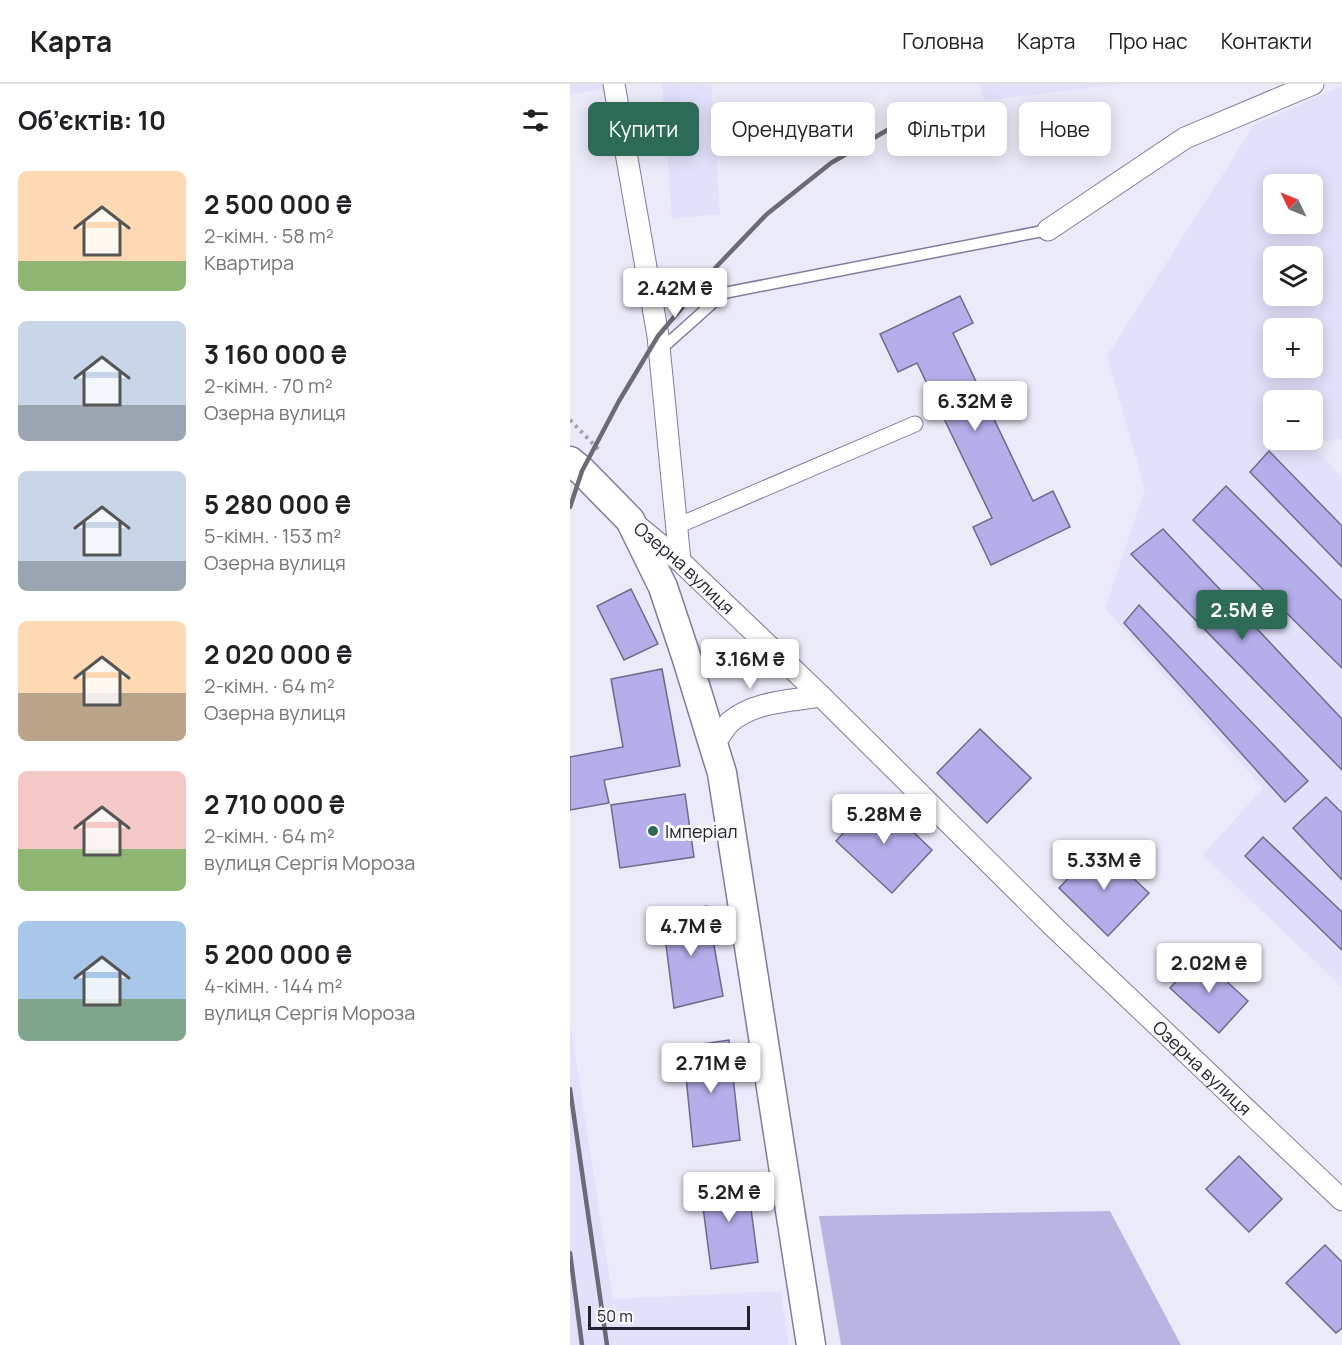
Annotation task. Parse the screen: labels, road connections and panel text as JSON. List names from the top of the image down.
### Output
{
  "streets": {
    "main road": ["Озерна вулиця"]
  },
  "places": ["Імперіал"],
  "scale_bar": "50 m",
  "north": "top left",
  "page": {
    "header": "Карта",
    "nav": [
      "Головна",
      "Карта",
      "Про нас",
      "Контакти"
    ],
    "heading": "Об’єктів: 10",
    "chip": [
      "Купити",
      "Орендувати",
      "Фільтри",
      "Нове"
    ],
    "list": [
      {
        "name": "2 500 000 ₴",
        "note": "2-кімн. · 58 m² · Квартира"
      },
      {
        "name": "3 160 000 ₴",
        "note": "2-кімн. · 70 m² · Озерна вулиця"
      },
      {
        "name": "5 280 000 ₴",
        "note": "5-кімн. · 153 m² · Озерна вулиця"
      },
      {
        "name": "2 020 000 ₴",
        "note": "2-кімн. · 64 m² · Озерна вулиця"
      },
      {
        "name": "2 710 000 ₴",
        "note": "2-кімн. · 64 m² · вулиця Сергія Мороза"
      },
      {
        "name": "5 200 000 ₴",
        "note": "4-кімн. · 144 m² · вулиця Сергія Мороза"
      }
    ],
    "map_buttons": ["+", "−"],
    "price": [
      "2.42M ₴",
      "6.32M ₴",
      "2.5M ₴",
      "3.16M ₴",
      "5.28M ₴",
      "5.33M ₴",
      "4.7M ₴",
      "2.02M ₴",
      "2.71M ₴",
      "5.2M ₴"
    ],
    "scale": "50 m"
  }
}
